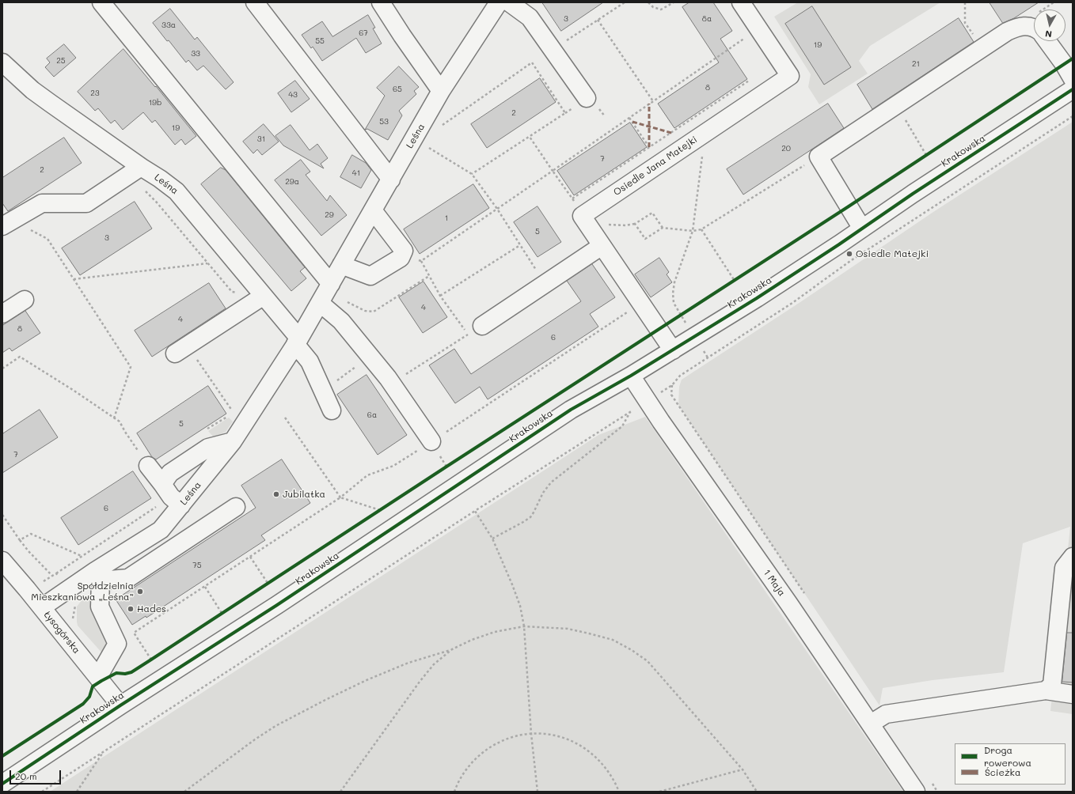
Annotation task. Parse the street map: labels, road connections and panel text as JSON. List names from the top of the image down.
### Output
{
  "streets": {
    "street": [
      "Leśna",
      "Krakowska",
      "Osiedle Jana Matejki",
      "1 Maja",
      "Łysogórska"
    ]
  },
  "crossings": [
    ["Leśna", "Łysogórska"],
    ["Krakowska", "Osiedle Jana Matejki"],
    ["Krakowska", "1 Maja"],
    ["Krakowska", "Łysogórska"]
  ],
  "places": [
    "Osiedle Matejki",
    "Jubilatka",
    "Spółdzielnia Mieszkaniowa „Leśna”",
    "Hades"
  ],
  "house_numbers": [
    "3",
    "8a",
    "33a",
    "67",
    "55",
    "19",
    "33",
    "25",
    "21",
    "8",
    "65",
    "23",
    "43",
    "19b",
    "2",
    "53",
    "19",
    "31",
    "20",
    "7",
    "2",
    "41",
    "29a",
    "29",
    "1",
    "5",
    "3",
    "4",
    "4",
    "8",
    "6",
    "6a",
    "5",
    "7",
    "6",
    "75"
  ],
  "legend": ["Droga rowerowa", "Ścieżka"],
  "scale_bar": "20 m",
  "north": "bottom"
}
